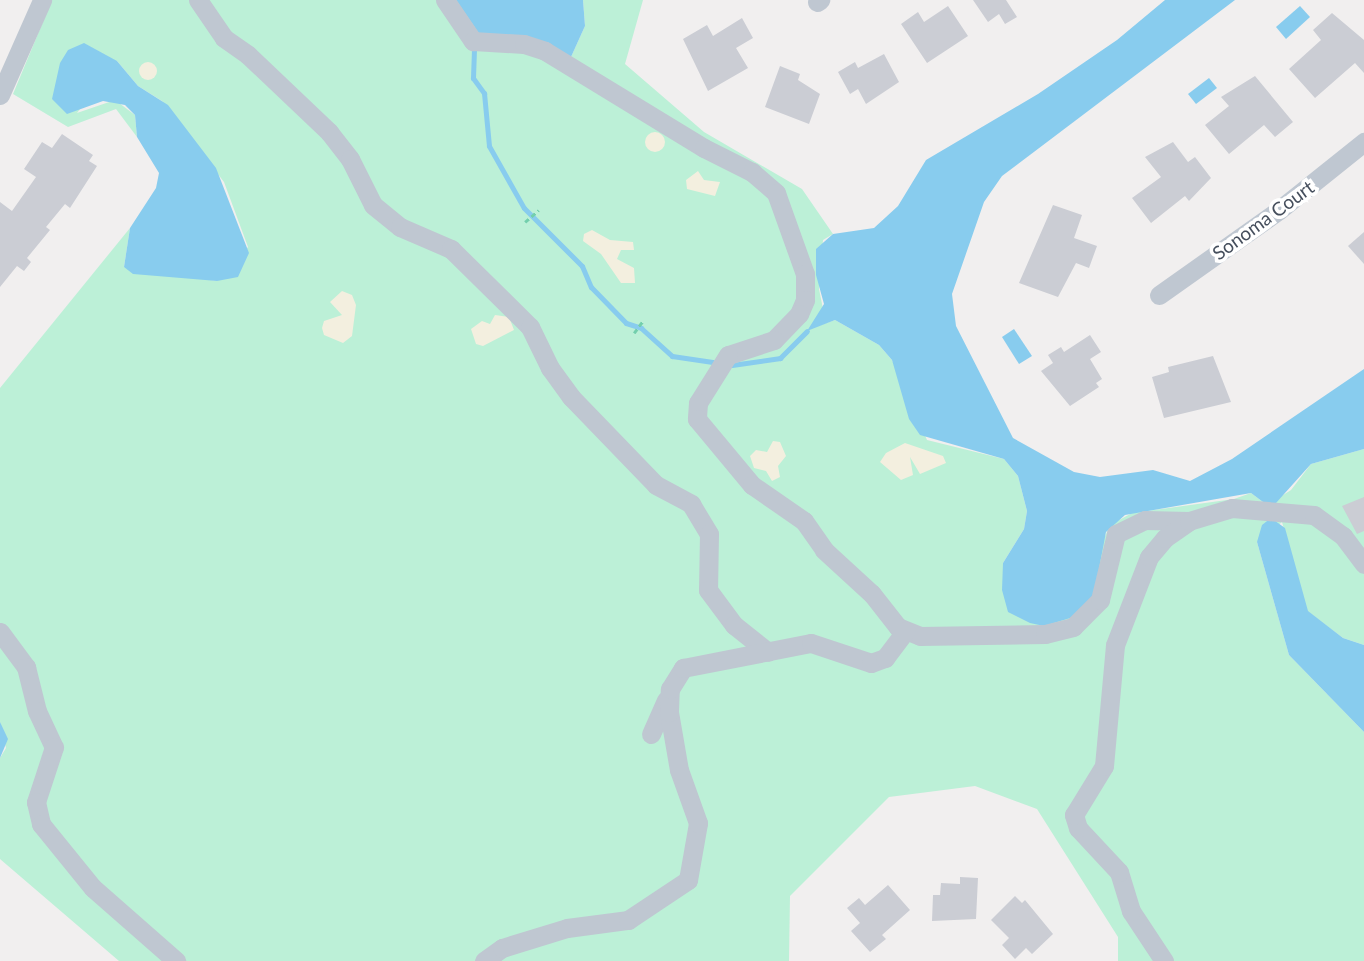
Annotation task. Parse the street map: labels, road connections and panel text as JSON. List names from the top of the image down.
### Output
{
  "streets": {
    "street": ["Sonoma Court"]
  }
}
